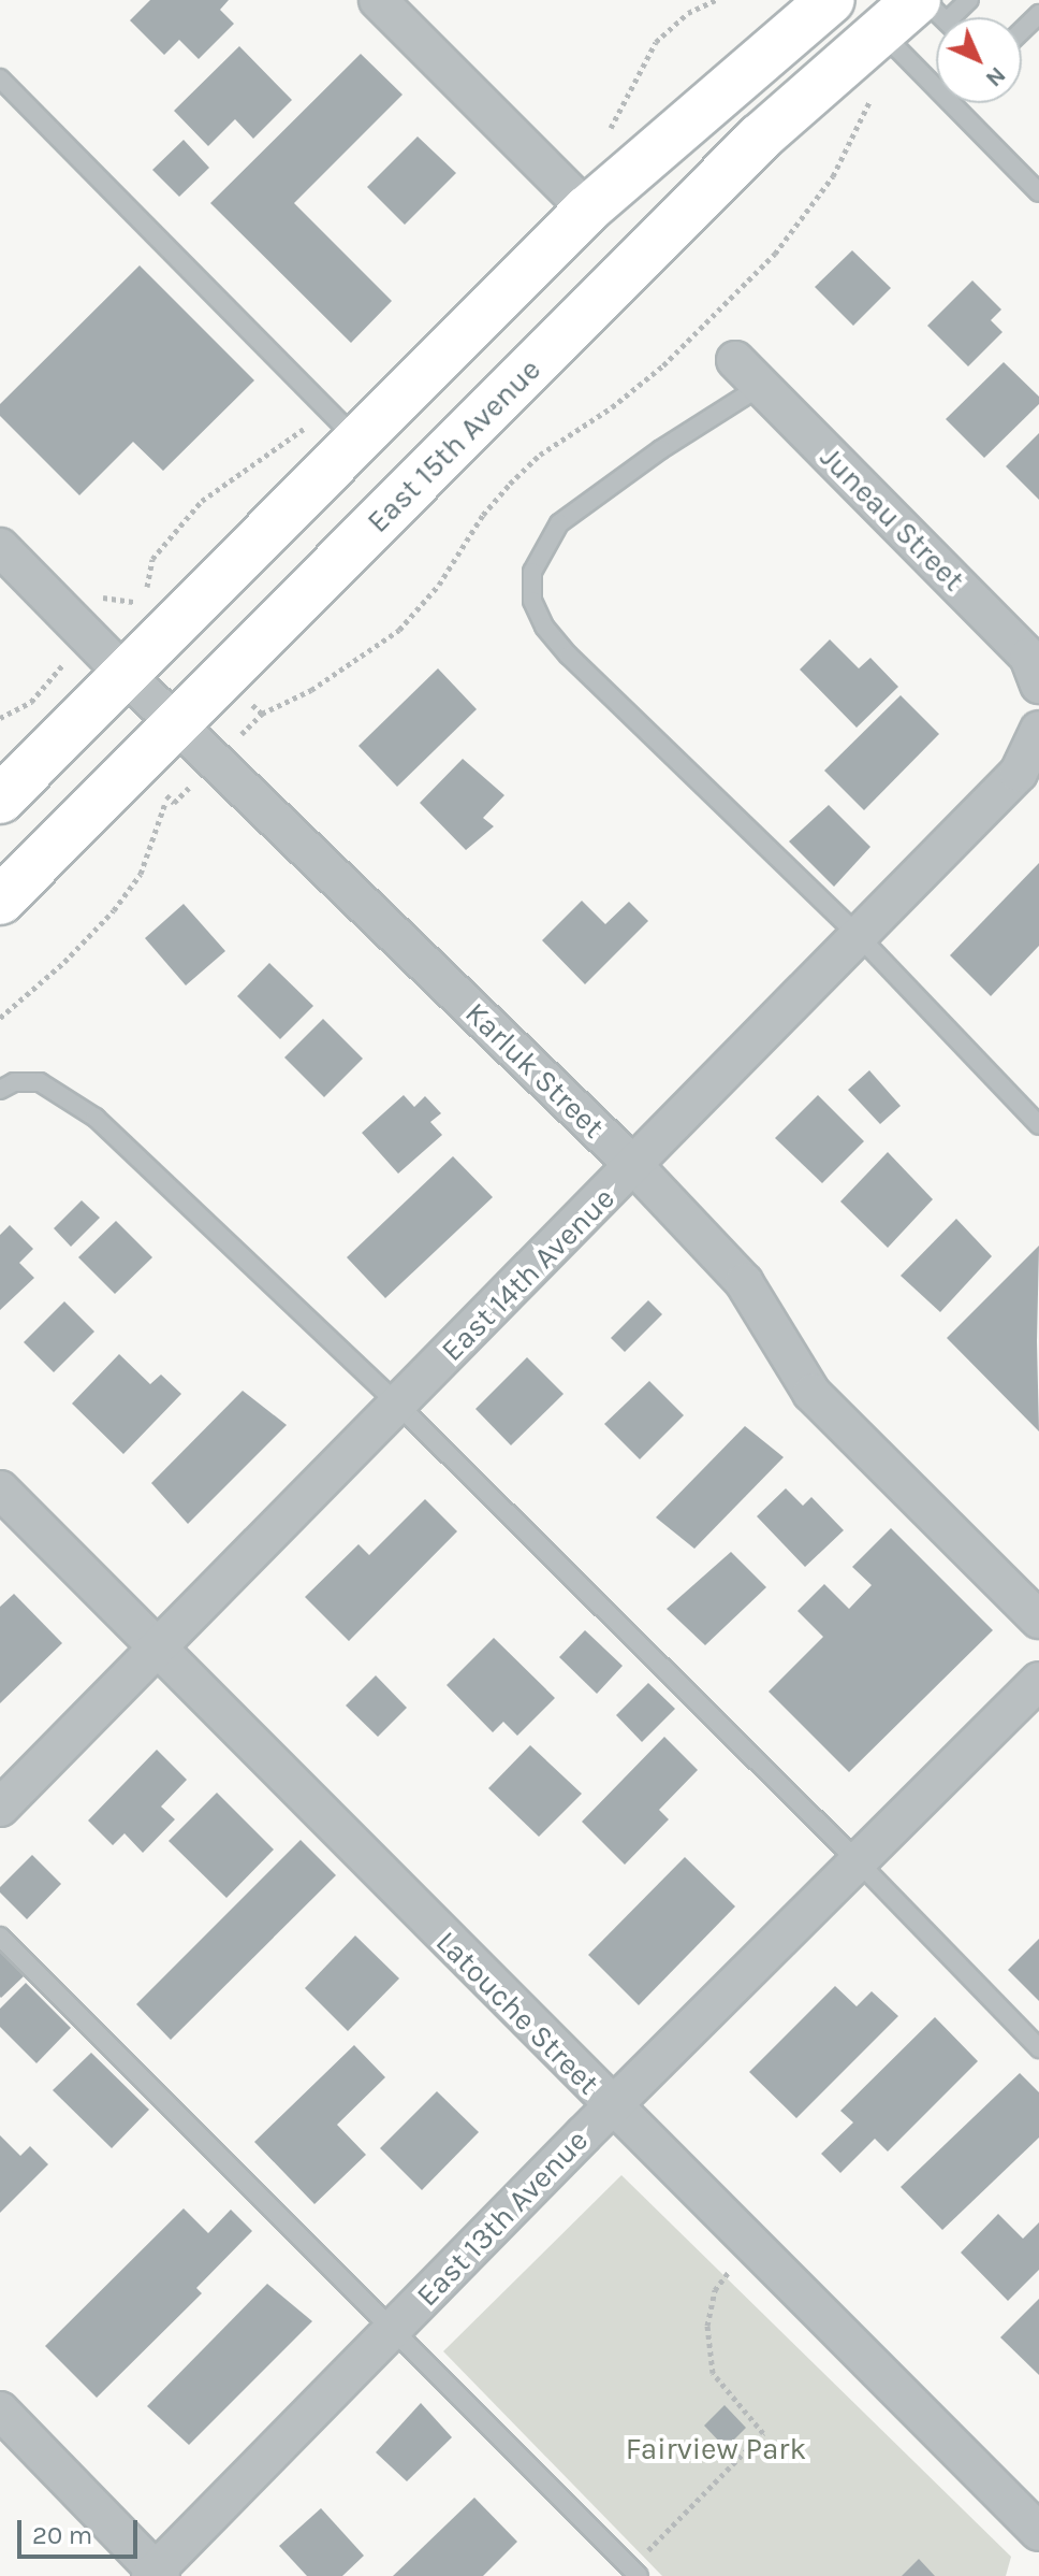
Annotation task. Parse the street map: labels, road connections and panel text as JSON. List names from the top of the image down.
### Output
{
  "streets": {
    "main road": ["East 15th Avenue"],
    "street": [
      "Juneau Street",
      "Karluk Street",
      "East 14th Avenue",
      "Latouche Street",
      "East 13th Avenue"
    ]
  },
  "crossings": [
    ["East 15th Avenue", "Karluk Street"],
    ["Karluk Street", "East 14th Avenue"],
    ["East 14th Avenue", "Latouche Street"],
    ["Latouche Street", "East 13th Avenue"]
  ],
  "parks": ["Fairview Park"],
  "scale_bar": "20 m",
  "north": "bottom right"
}
